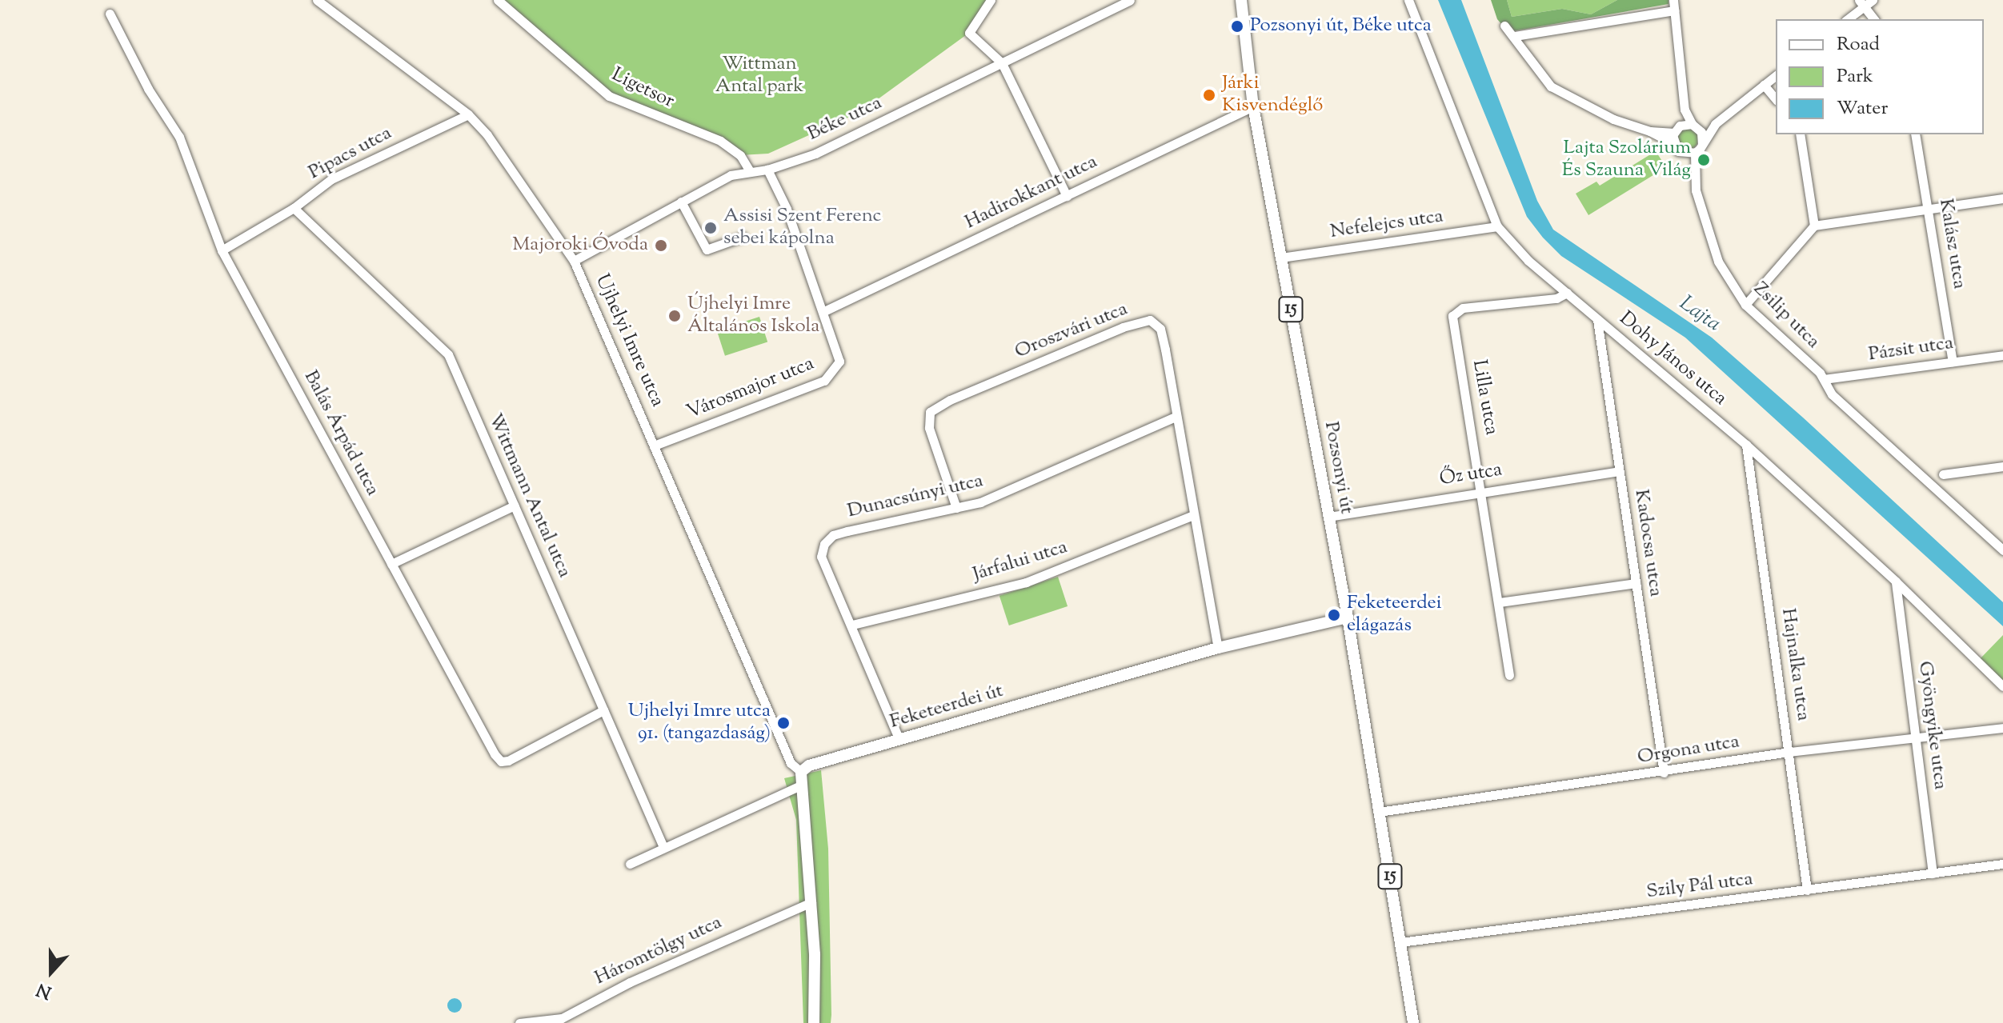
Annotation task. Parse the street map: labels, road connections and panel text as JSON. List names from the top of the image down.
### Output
{
  "streets": {
    "main road": ["15", "Pozsonyi út", "Feketeerdei út"],
    "street": [
      "Ligetsor",
      "Béke utca",
      "Pipacs utca",
      "Hadirokkant utca",
      "Nefelejcs utca",
      "Kalász utca",
      "Zsilip utca",
      "Oroszvári utca",
      "Ujhelyi Imre utca",
      "Pázsit utca",
      "Dohy János utca",
      "Városmajor utca",
      "Lilla utca",
      "Balás Árpád utca",
      "Őz utca",
      "Wittmann Antal utca",
      "Dunacsúnyi utca",
      "Kadocsa utca",
      "Járfalui utca",
      "Hajnalka utca",
      "Gyöngyike utca",
      "Orgona utca",
      "Szily Pál utca",
      "Háromtölgy utca"
    ]
  },
  "crossings": [
    ["Ligetsor", "Béke utca"],
    ["Béke utca", "Ujhelyi Imre utca"],
    ["Béke utca", "Városmajor utca"],
    ["Pipacs utca", "Ujhelyi Imre utca"],
    ["Pipacs utca", "Balás Árpád utca"],
    ["Pipacs utca", "Wittmann Antal utca"],
    ["Hadirokkant utca", "Városmajor utca"],
    ["Hadirokkant utca", "Pozsonyi út"],
    ["Nefelejcs utca", "Dohy János utca"],
    ["Nefelejcs utca", "Pozsonyi út"],
    ["Kalász utca", "Pázsit utca"],
    ["15", "Pozsonyi út"],
    ["15", "Szily Pál utca"],
    ["Zsilip utca", "Pázsit utca"],
    ["Oroszvári utca", "Dunacsúnyi utca"],
    ["Oroszvári utca", "Járfalui utca"],
    ["Oroszvári utca", "Feketeerdei út"],
    ["Ujhelyi Imre utca", "Városmajor utca"],
    ["Ujhelyi Imre utca", "Feketeerdei út"],
    ["Dohy János utca", "Lilla utca"],
    ["Dohy János utca", "Kadocsa utca"],
    ["Dohy János utca", "Hajnalka utca"],
    ["Dohy János utca", "Gyöngyike utca"],
    ["Lilla utca", "Őz utca"],
    ["Balás Árpád utca", "Wittmann Antal utca"],
    ["Pozsonyi út", "Őz utca"],
    ["Pozsonyi út", "Feketeerdei út"],
    ["Pozsonyi út", "Orgona utca"],
    ["Pozsonyi út", "Szily Pál utca"],
    ["Őz utca", "Kadocsa utca"],
    ["Dunacsúnyi utca", "Járfalui utca"],
    ["Dunacsúnyi utca", "Feketeerdei út"],
    ["Kadocsa utca", "Orgona utca"],
    ["Hajnalka utca", "Orgona utca"],
    ["Hajnalka utca", "Szily Pál utca"],
    ["Gyöngyike utca", "Orgona utca"],
    ["Gyöngyike utca", "Szily Pál utca"]
  ],
  "water": ["Lajta"],
  "parks": ["Wittman Antal park"],
  "places": [
    "Pozsonyi út, Béke utca",
    "Járki Kisvendéglő",
    "Lajta Szolárium És Szauna Világ",
    "Assisi Szent Ferenc sebei kápolna",
    "Majoroki Óvoda",
    "Újhelyi Imre Általános Iskola",
    "Feketeerdei elágazás",
    "Ujhelyi Imre utca 91. (tangazdaság)"
  ],
  "legend": ["Road", "Park", "Water"],
  "north": "bottom"
}
